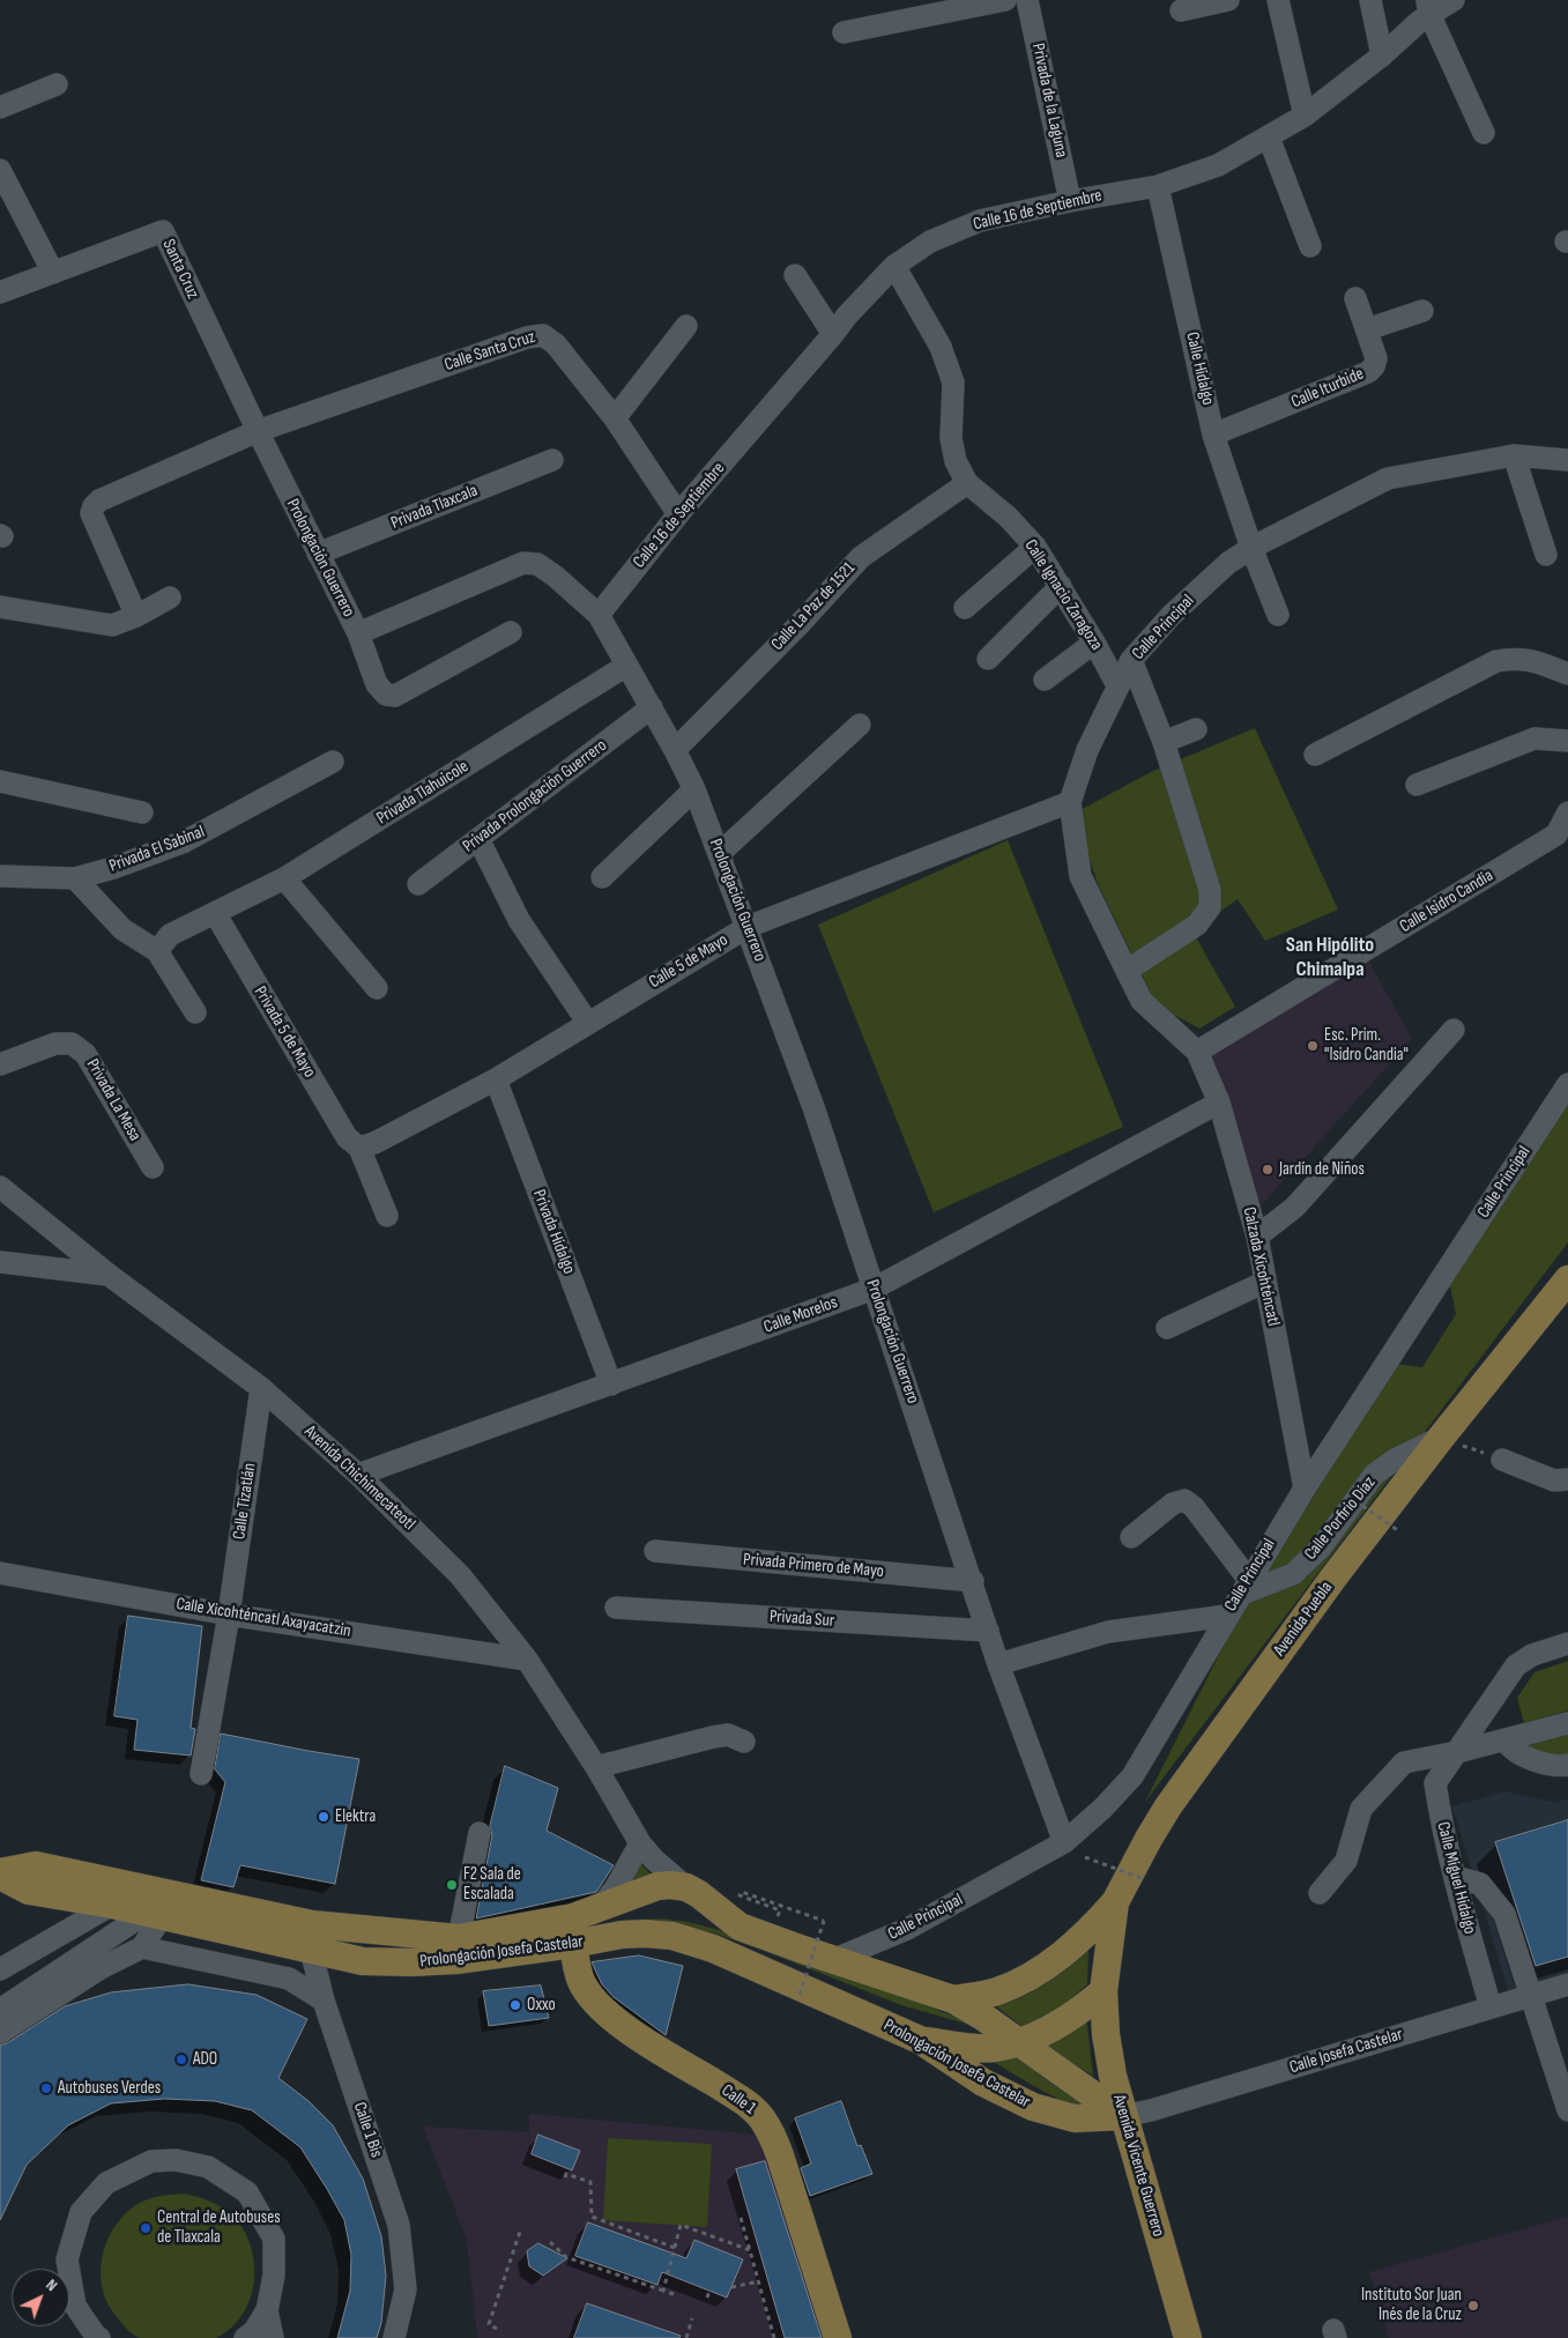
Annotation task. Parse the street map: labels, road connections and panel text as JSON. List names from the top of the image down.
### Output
{
  "streets": {
    "main road": [
      "Avenida Puebla",
      "Prolongación Josefa Castelar",
      "Calle 1",
      "Avenida Vicente Guerrero"
    ],
    "street": [
      "Privada de la Laguna",
      "Calle 16 de Septiembre",
      "Santa Cruz",
      "Calle Santa Cruz",
      "Calle Hidalgo",
      "Calle Iturbide",
      "Privada Tlaxcala",
      "Prolongación Guerrero",
      "Calle Ignacio Zaragoza",
      "Calle La Paz de 1521",
      "Calle Principal",
      "Privada Tlahuicole",
      "Privada Prolongación Guerrero",
      "Privada El Sabinal",
      "Calle Isidro Candia",
      "Calle 5 de Mayo",
      "Privada 5 de Mayo",
      "Privada La Mesa",
      "Privada Hidalgo",
      "Calzada Xicohténcatl",
      "Calle Morelos",
      "Avenida Chichimecateotl",
      "Calle Tizatlán",
      "Calle Porfirio Díaz",
      "Privada Primero de Mayo",
      "Calle Xicohténcatl Axayacatzin",
      "Privada Sur",
      "Calle Miguel Hidalgo",
      "Calle Josefa Castelar",
      "Calle 1 Bis"
    ]
  },
  "crossings": [
    ["Privada de la Laguna", "Calle 16 de Septiembre"],
    ["Calle 16 de Septiembre", "Calle Santa Cruz"],
    ["Calle 16 de Septiembre", "Calle Hidalgo"],
    ["Calle 16 de Septiembre", "Prolongación Guerrero"],
    ["Calle 16 de Septiembre", "Calle Ignacio Zaragoza"],
    ["Santa Cruz", "Calle Santa Cruz"],
    ["Santa Cruz", "Prolongación Guerrero"],
    ["Calle Santa Cruz", "Prolongación Guerrero"],
    ["Calle Hidalgo", "Calle Iturbide"],
    ["Calle Hidalgo", "Calle Principal"],
    ["Privada Tlaxcala", "Prolongación Guerrero"],
    ["Prolongación Guerrero", "Calle La Paz de 1521"],
    ["Prolongación Guerrero", "Calle Principal"],
    ["Prolongación Guerrero", "Privada Tlahuicole"],
    ["Prolongación Guerrero", "Privada Prolongación Guerrero"],
    ["Prolongación Guerrero", "Calle 5 de Mayo"],
    ["Prolongación Guerrero", "Calle Morelos"],
    ["Prolongación Guerrero", "Privada Primero de Mayo"],
    ["Prolongación Guerrero", "Privada Sur"],
    ["Calle Ignacio Zaragoza", "Calle La Paz de 1521"],
    ["Calle Ignacio Zaragoza", "Calle Principal"],
    ["Calle Principal", "Calle Isidro Candia"],
    ["Calle Principal", "Calle 5 de Mayo"],
    ["Calle Principal", "Calzada Xicohténcatl"],
    ["Calle Principal", "Calle Porfirio Díaz"],
    ["Calle Principal", "Prolongación Josefa Castelar"],
    ["Privada Tlahuicole", "Privada 5 de Mayo"],
    ["Calle Isidro Candia", "Calzada Xicohténcatl"],
    ["Calle 5 de Mayo", "Privada 5 de Mayo"],
    ["Calle 5 de Mayo", "Privada Hidalgo"],
    ["Privada Hidalgo", "Calle Morelos"],
    ["Calzada Xicohténcatl", "Calle Morelos"],
    ["Calle Morelos", "Avenida Chichimecateotl"],
    ["Avenida Chichimecateotl", "Calle Tizatlán"],
    ["Avenida Chichimecateotl", "Calle Xicohténcatl Axayacatzin"],
    ["Avenida Chichimecateotl", "Prolongación Josefa Castelar"],
    ["Calle Tizatlán", "Calle Xicohténcatl Axayacatzin"],
    ["Calle Porfirio Díaz", "Avenida Puebla"],
    ["Avenida Puebla", "Avenida Vicente Guerrero"],
    ["Calle Miguel Hidalgo", "Calle Josefa Castelar"],
    ["Prolongación Josefa Castelar", "Calle Josefa Castelar"],
    ["Prolongación Josefa Castelar", "Calle 1"],
    ["Prolongación Josefa Castelar", "Calle 1 Bis"],
    ["Prolongación Josefa Castelar", "Avenida Vicente Guerrero"],
    ["Calle Josefa Castelar", "Avenida Vicente Guerrero"]
  ],
  "districts": ["San Hipólito Chimalpa"],
  "places": [
    "Esc. Prim. \"Isidro Candia\"",
    "Jardín de Niños",
    "Elektra",
    "F2 Sala de Escalada",
    "Oxxo",
    "ADO",
    "Autobuses Verdes",
    "Central de Autobuses de Tlaxcala",
    "Instituto Sor Juan Inés de la Cruz"
  ],
  "north": "top right"
}
